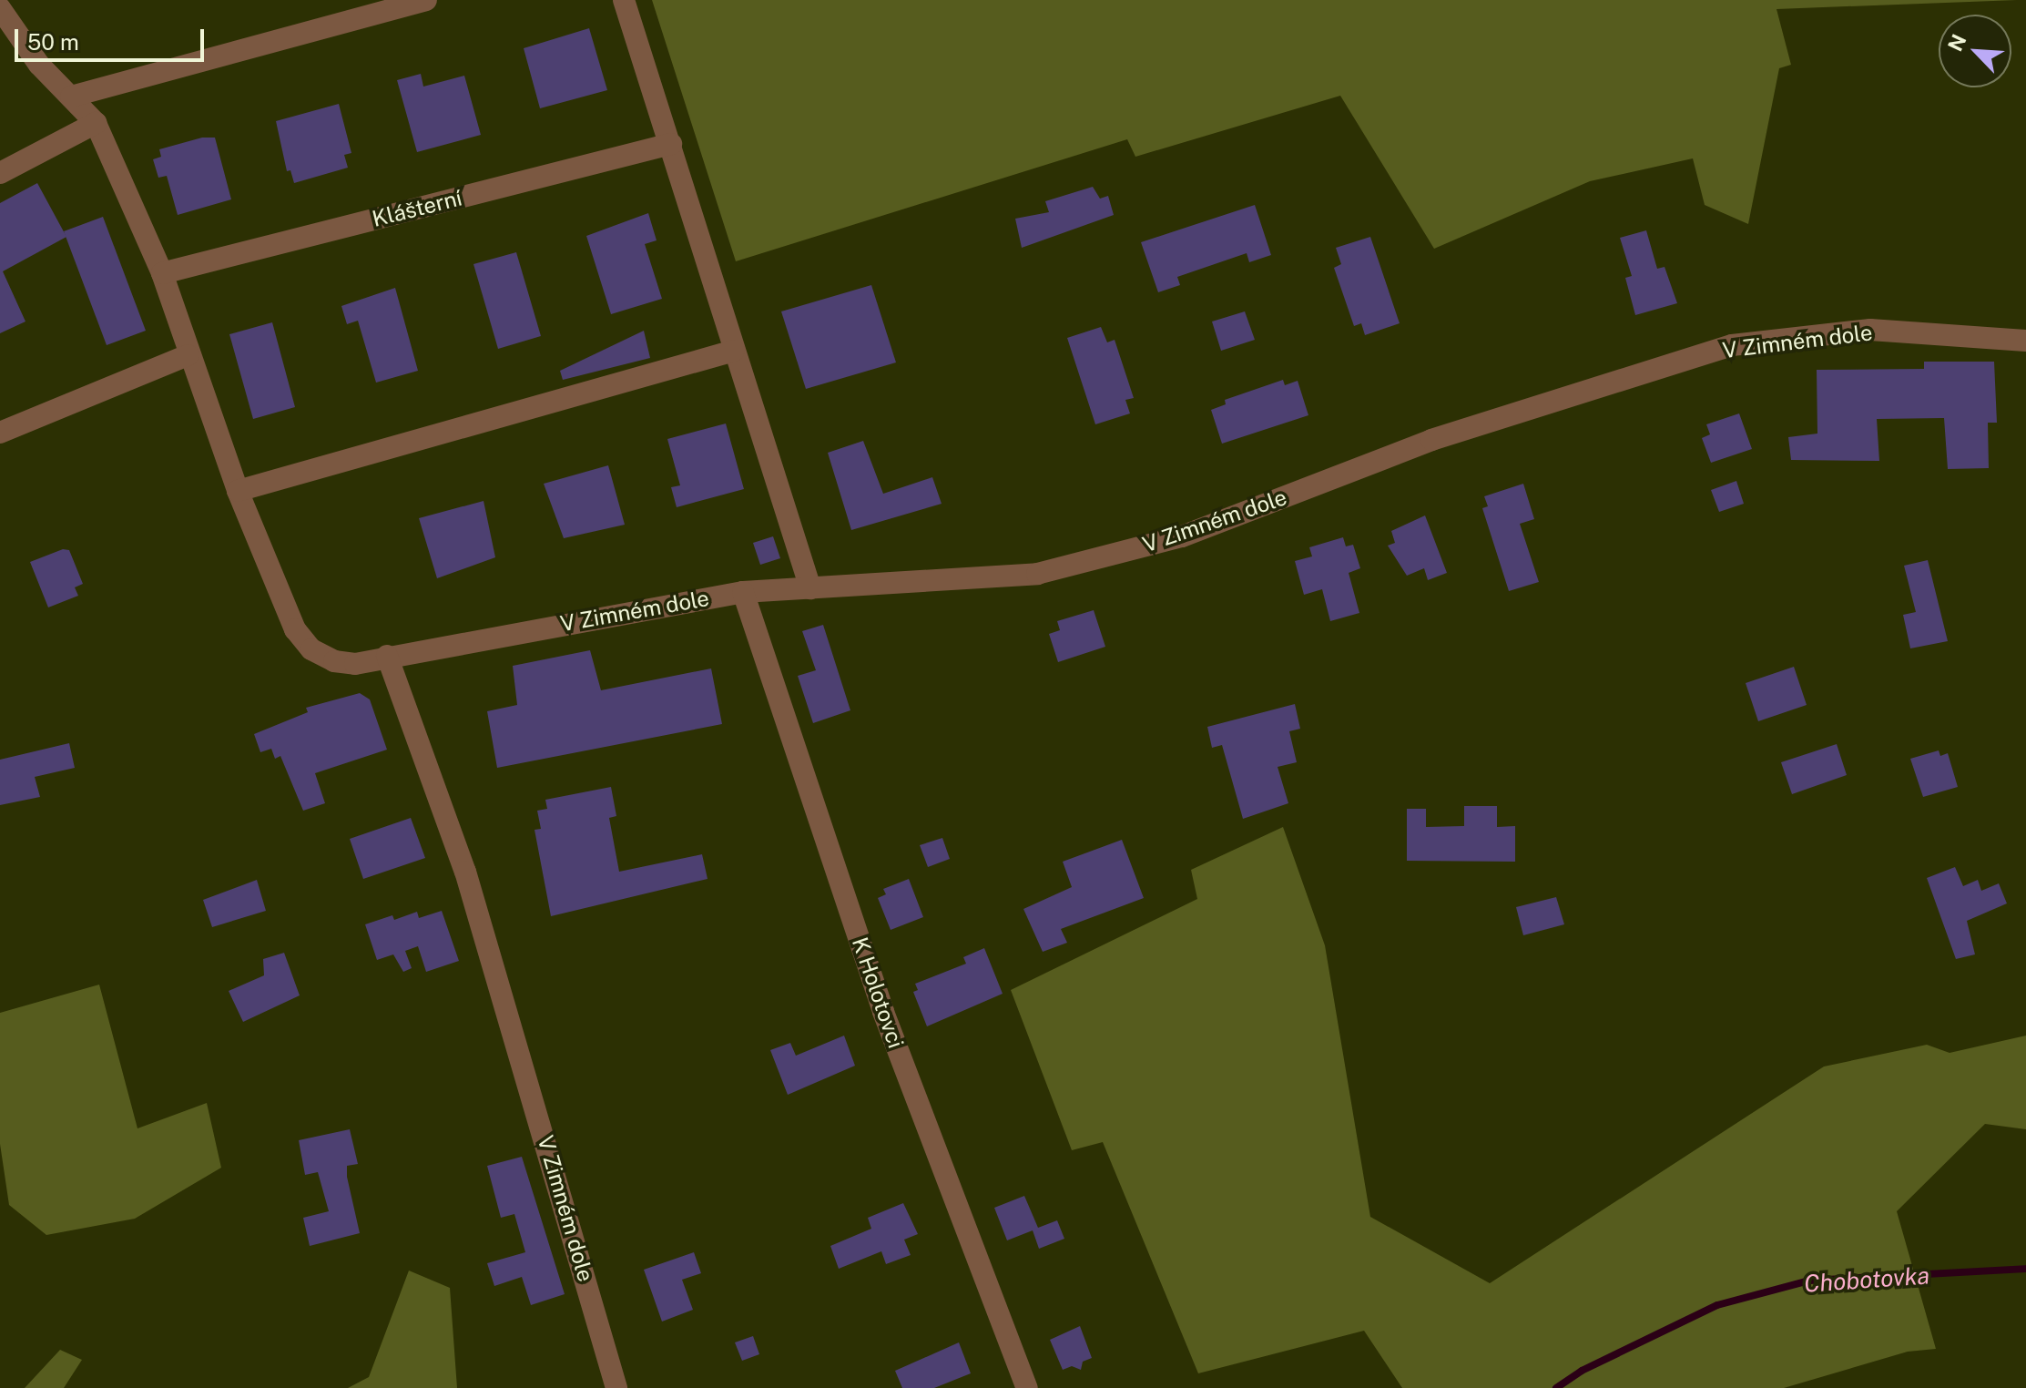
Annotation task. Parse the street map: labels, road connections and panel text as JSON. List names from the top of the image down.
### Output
{
  "streets": {
    "street": ["Klášterní", "V Zimném dole", "K Holotovci"]
  },
  "crossings": [
    ["V Zimném dole", "K Holotovci"]
  ],
  "water": ["Chobotovka"],
  "scale_bar": "50 m",
  "north": "top left"
}
